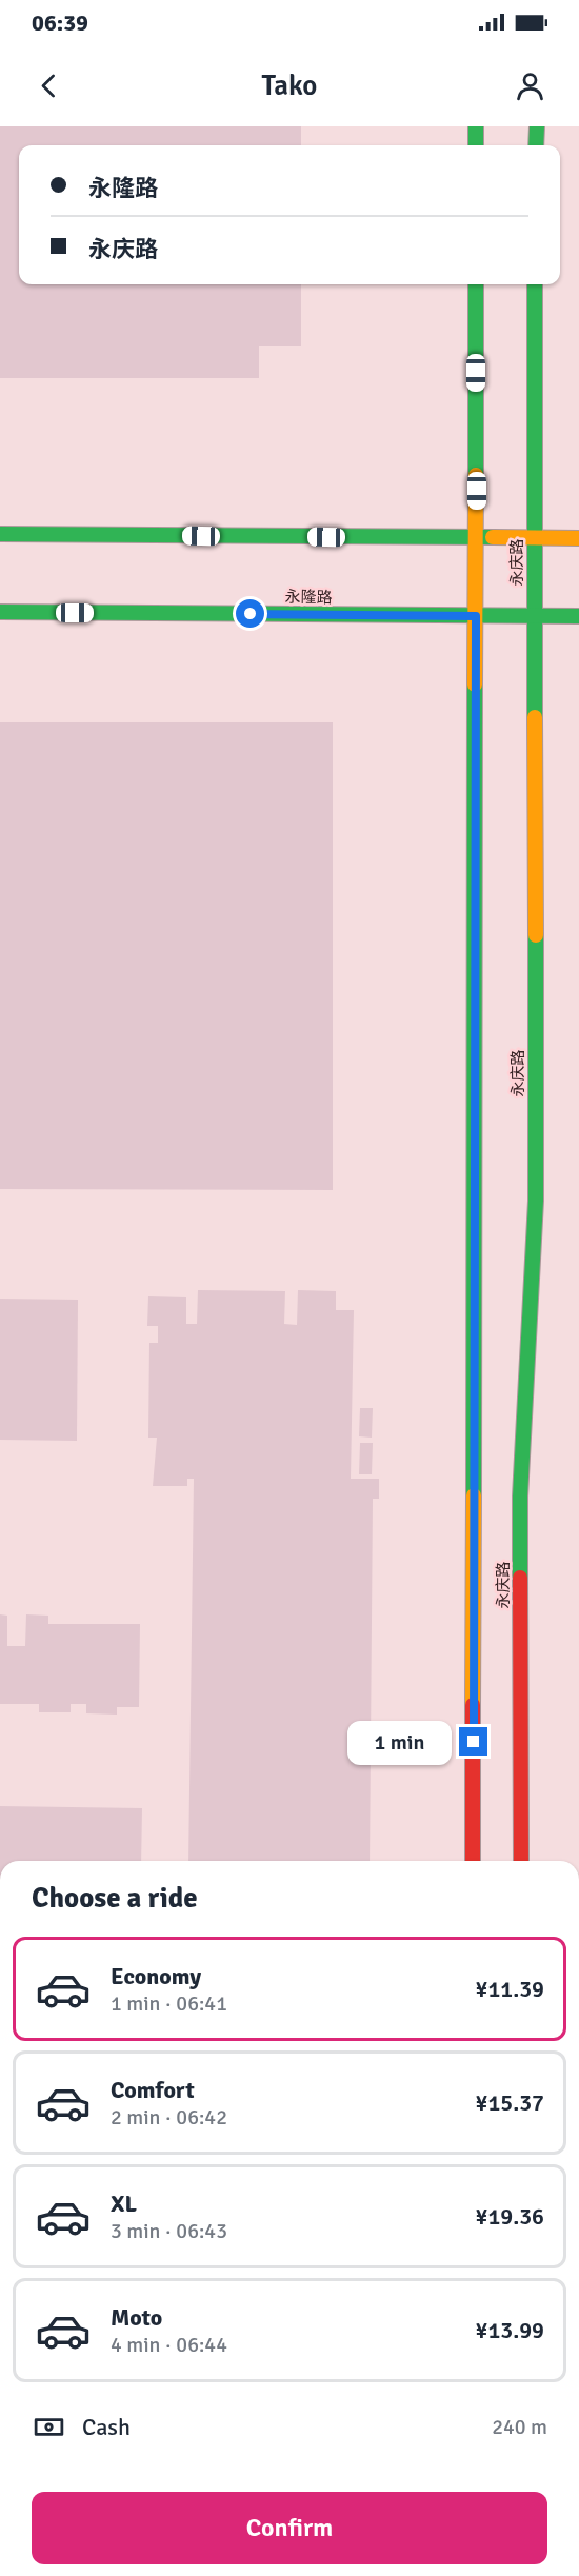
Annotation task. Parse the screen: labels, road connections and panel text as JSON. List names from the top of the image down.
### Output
{
  "streets": {
    "street": ["永庆路", "永隆路"]
  },
  "crossings": [
    ["永庆路", "永隆路"]
  ],
  "page": {
    "status": "06:39",
    "header": "Tako",
    "banner": ["永隆路", "永庆路"],
    "bubble": "1 min",
    "heading": "Choose a ride",
    "list": [
      {
        "name": "Economy",
        "note": "1 min · 06:41",
        "value": "¥11.39"
      },
      {
        "name": "Comfort",
        "note": "2 min · 06:42",
        "value": "¥15.37"
      },
      {
        "name": "XL",
        "note": "3 min · 06:43",
        "value": "¥19.36"
      },
      {
        "name": "Moto",
        "note": "4 min · 06:44",
        "value": "¥13.99"
      }
    ],
    "pay": ["Cash", "240 m"],
    "buttons": "Confirm"
  }
}
